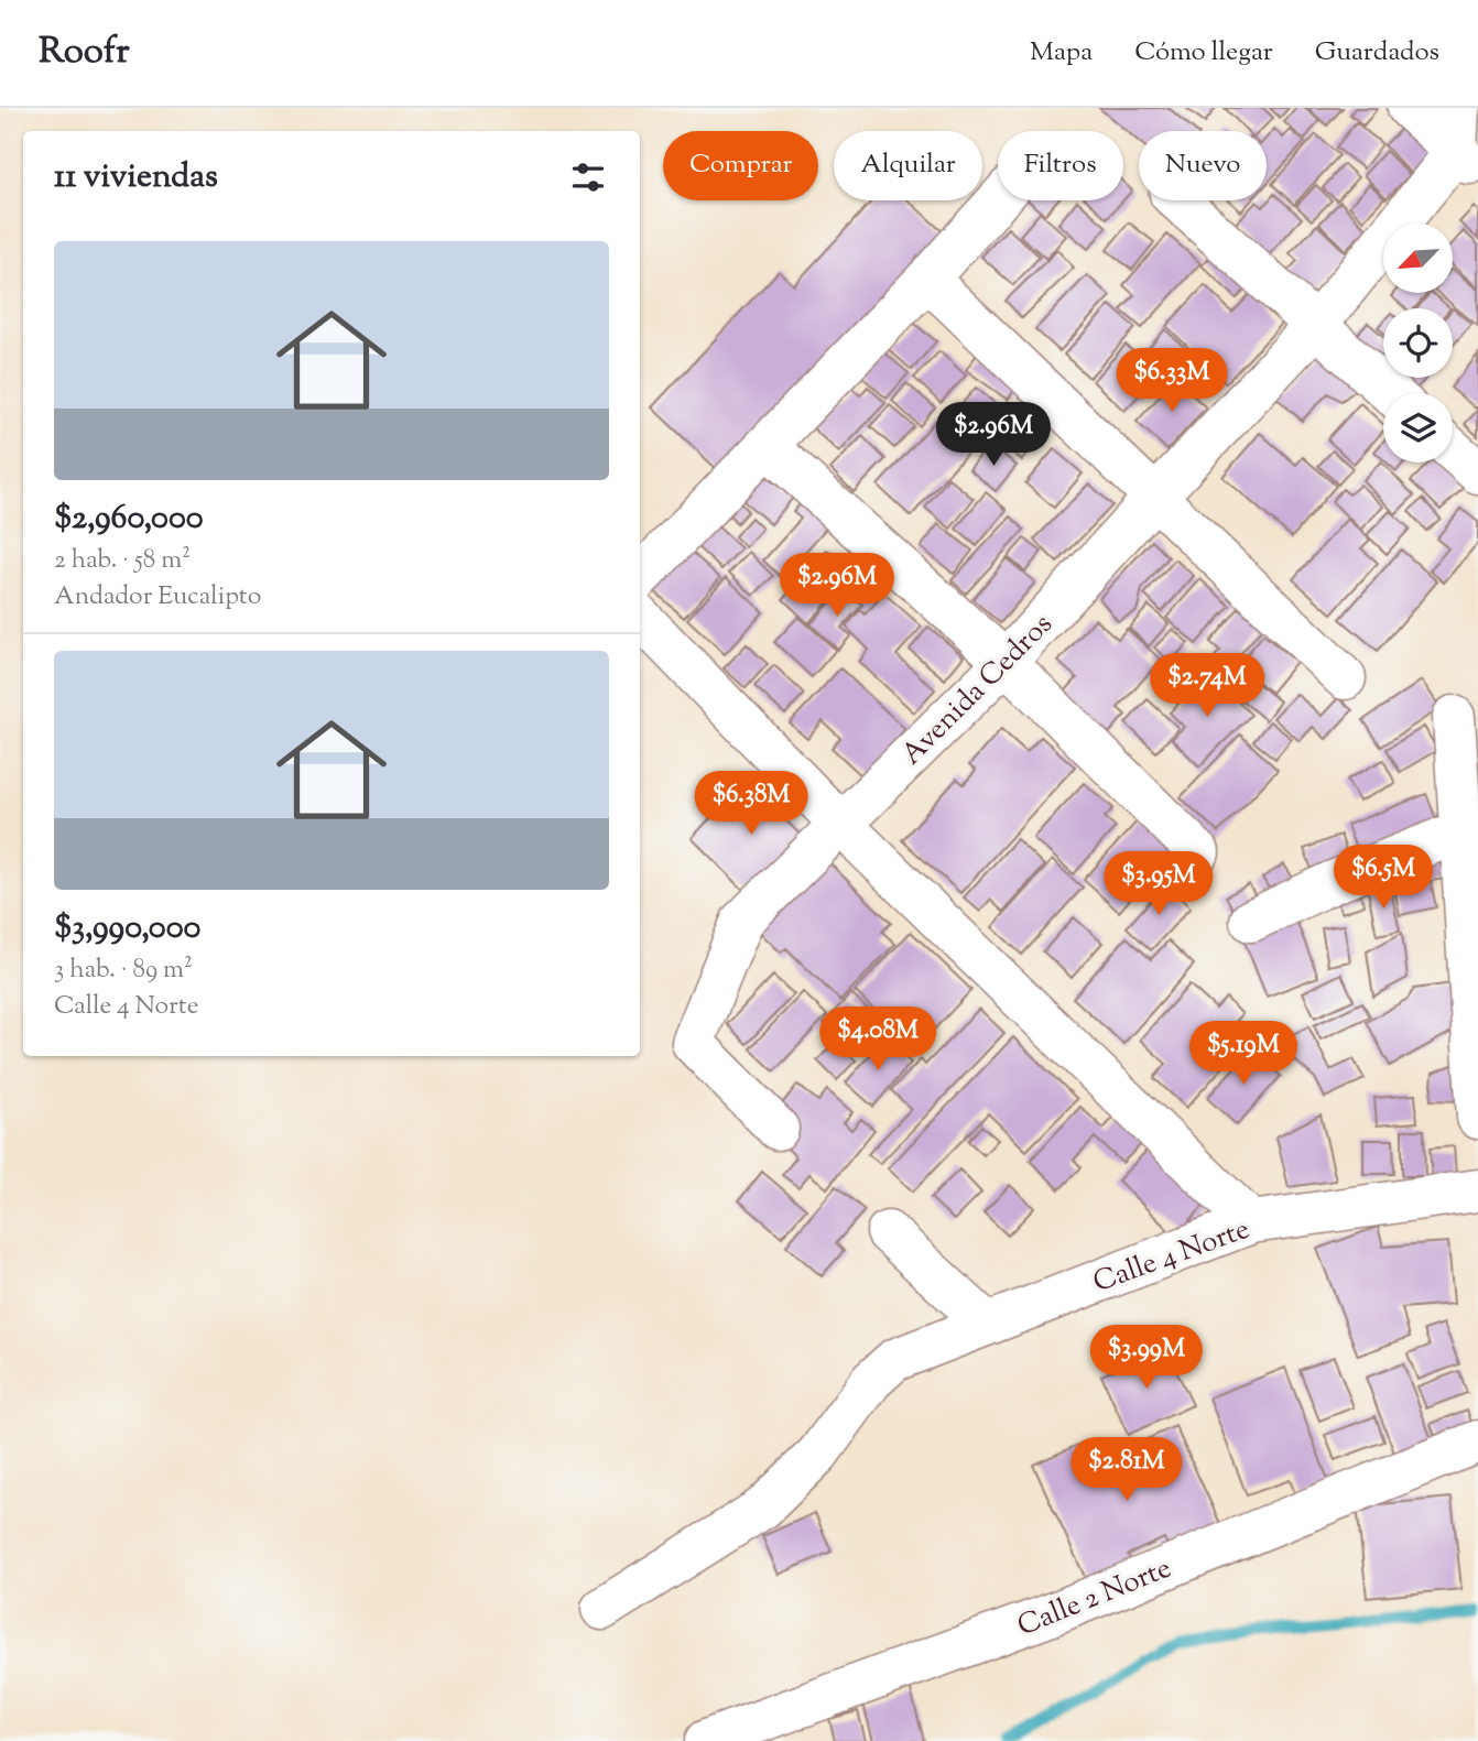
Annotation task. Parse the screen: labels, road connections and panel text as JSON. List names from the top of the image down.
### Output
{
  "streets": {
    "street": ["Avenida Cedros", "Calle 4 Norte", "Calle 2 Norte"]
  },
  "north": "bottom left",
  "page": {
    "header": "Roofr",
    "nav": ["Mapa", "Cómo llegar", "Guardados"],
    "chip": [
      "Comprar",
      "Alquilar",
      "Filtros",
      "Nuevo"
    ],
    "heading": "11 viviendas",
    "list": [
      {
        "name": "$2,960,000",
        "note": "2 hab. · 58 m² · Andador Eucalipto"
      },
      {
        "name": "$3,990,000",
        "note": "3 hab. · 89 m² · Calle 4 Norte"
      }
    ],
    "price": [
      "$6.33M",
      "$2.96M",
      "$2.96M",
      "$2.74M",
      "$6.38M",
      "$6.5M",
      "$3.95M",
      "$4.08M",
      "$5.19M",
      "$3.99M",
      "$2.81M"
    ]
  }
}
